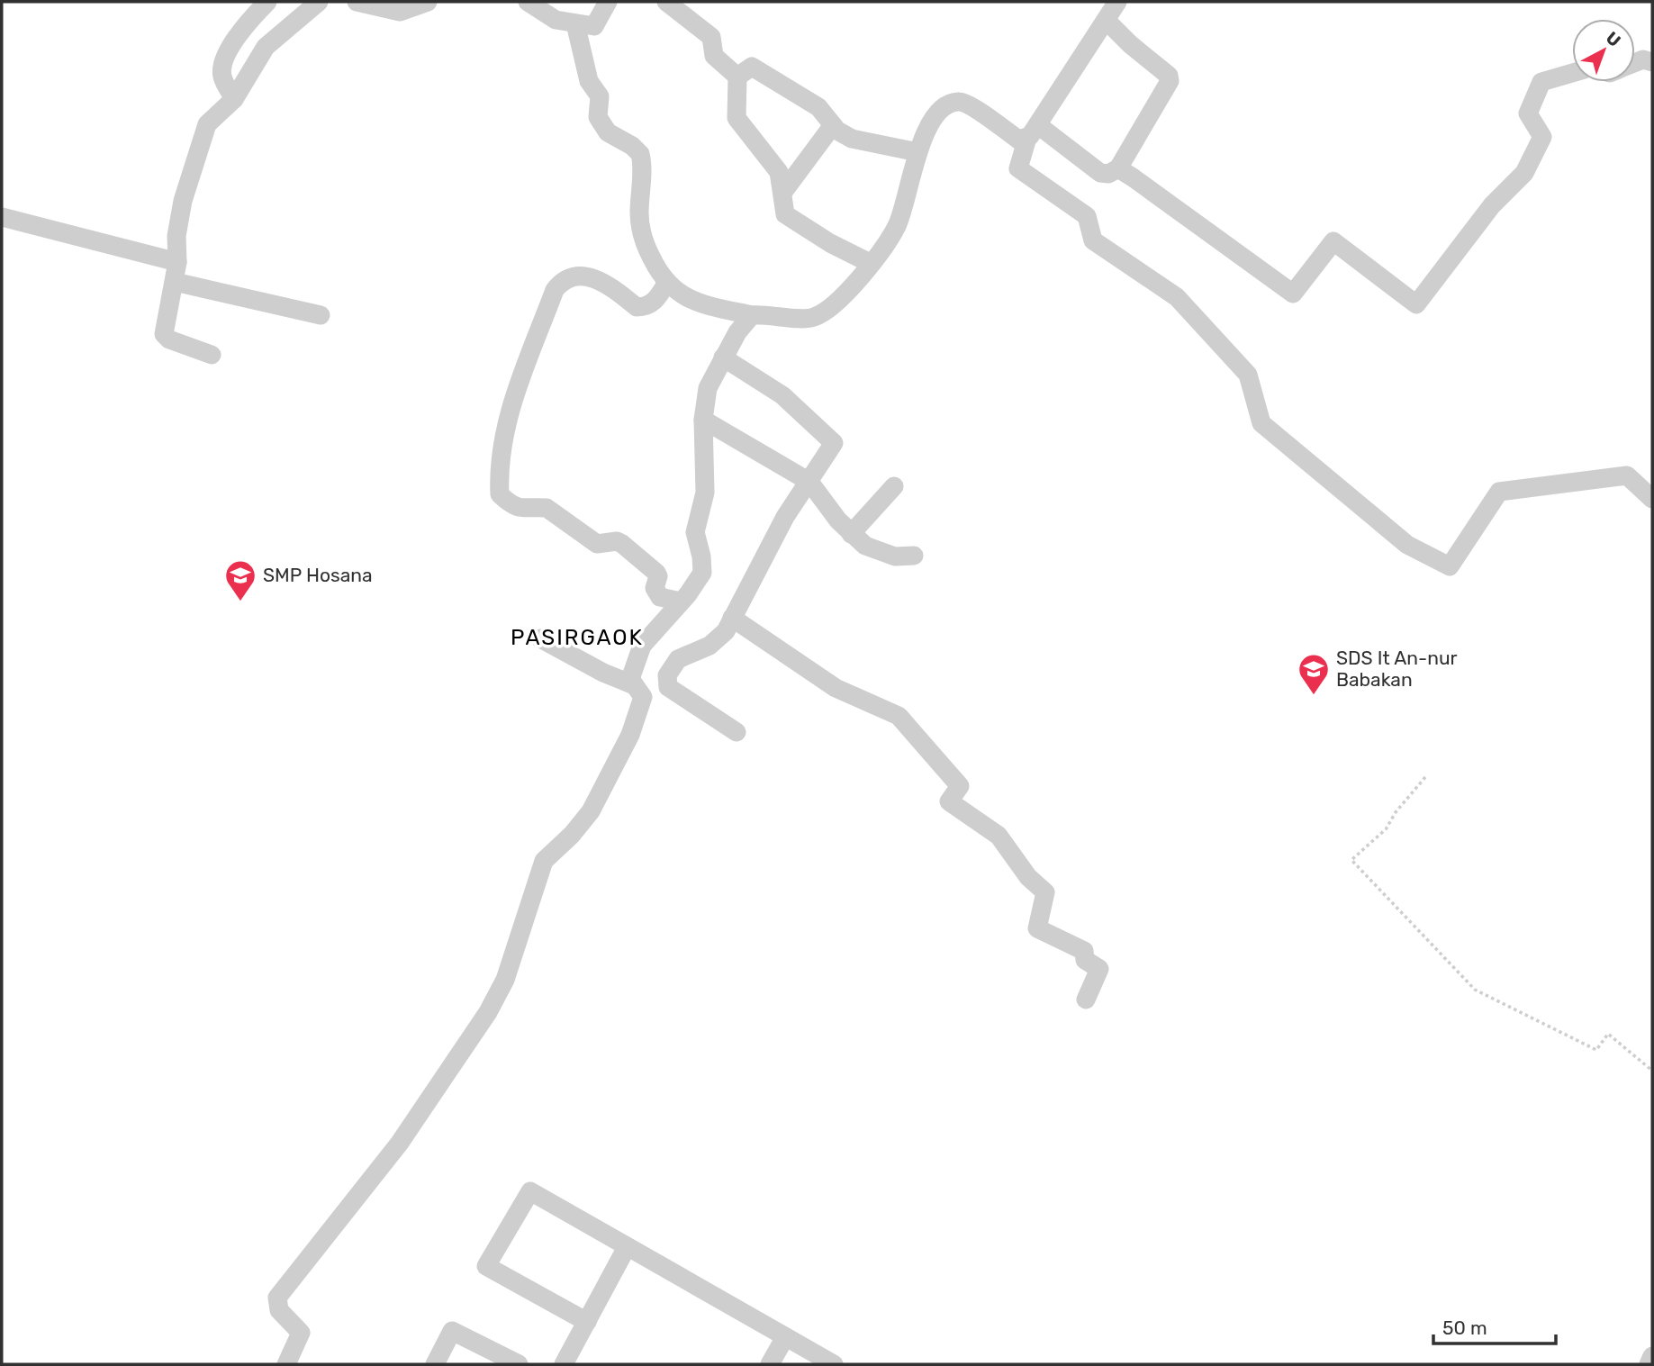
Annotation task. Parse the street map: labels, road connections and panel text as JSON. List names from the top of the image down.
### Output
{
  "districts": ["PASIRGAOK"],
  "places": {
    "school or university": ["SMP Hosana", "SDS It An-nur Babakan"]
  },
  "scale_bar": "50 m",
  "north": "top right"
}
